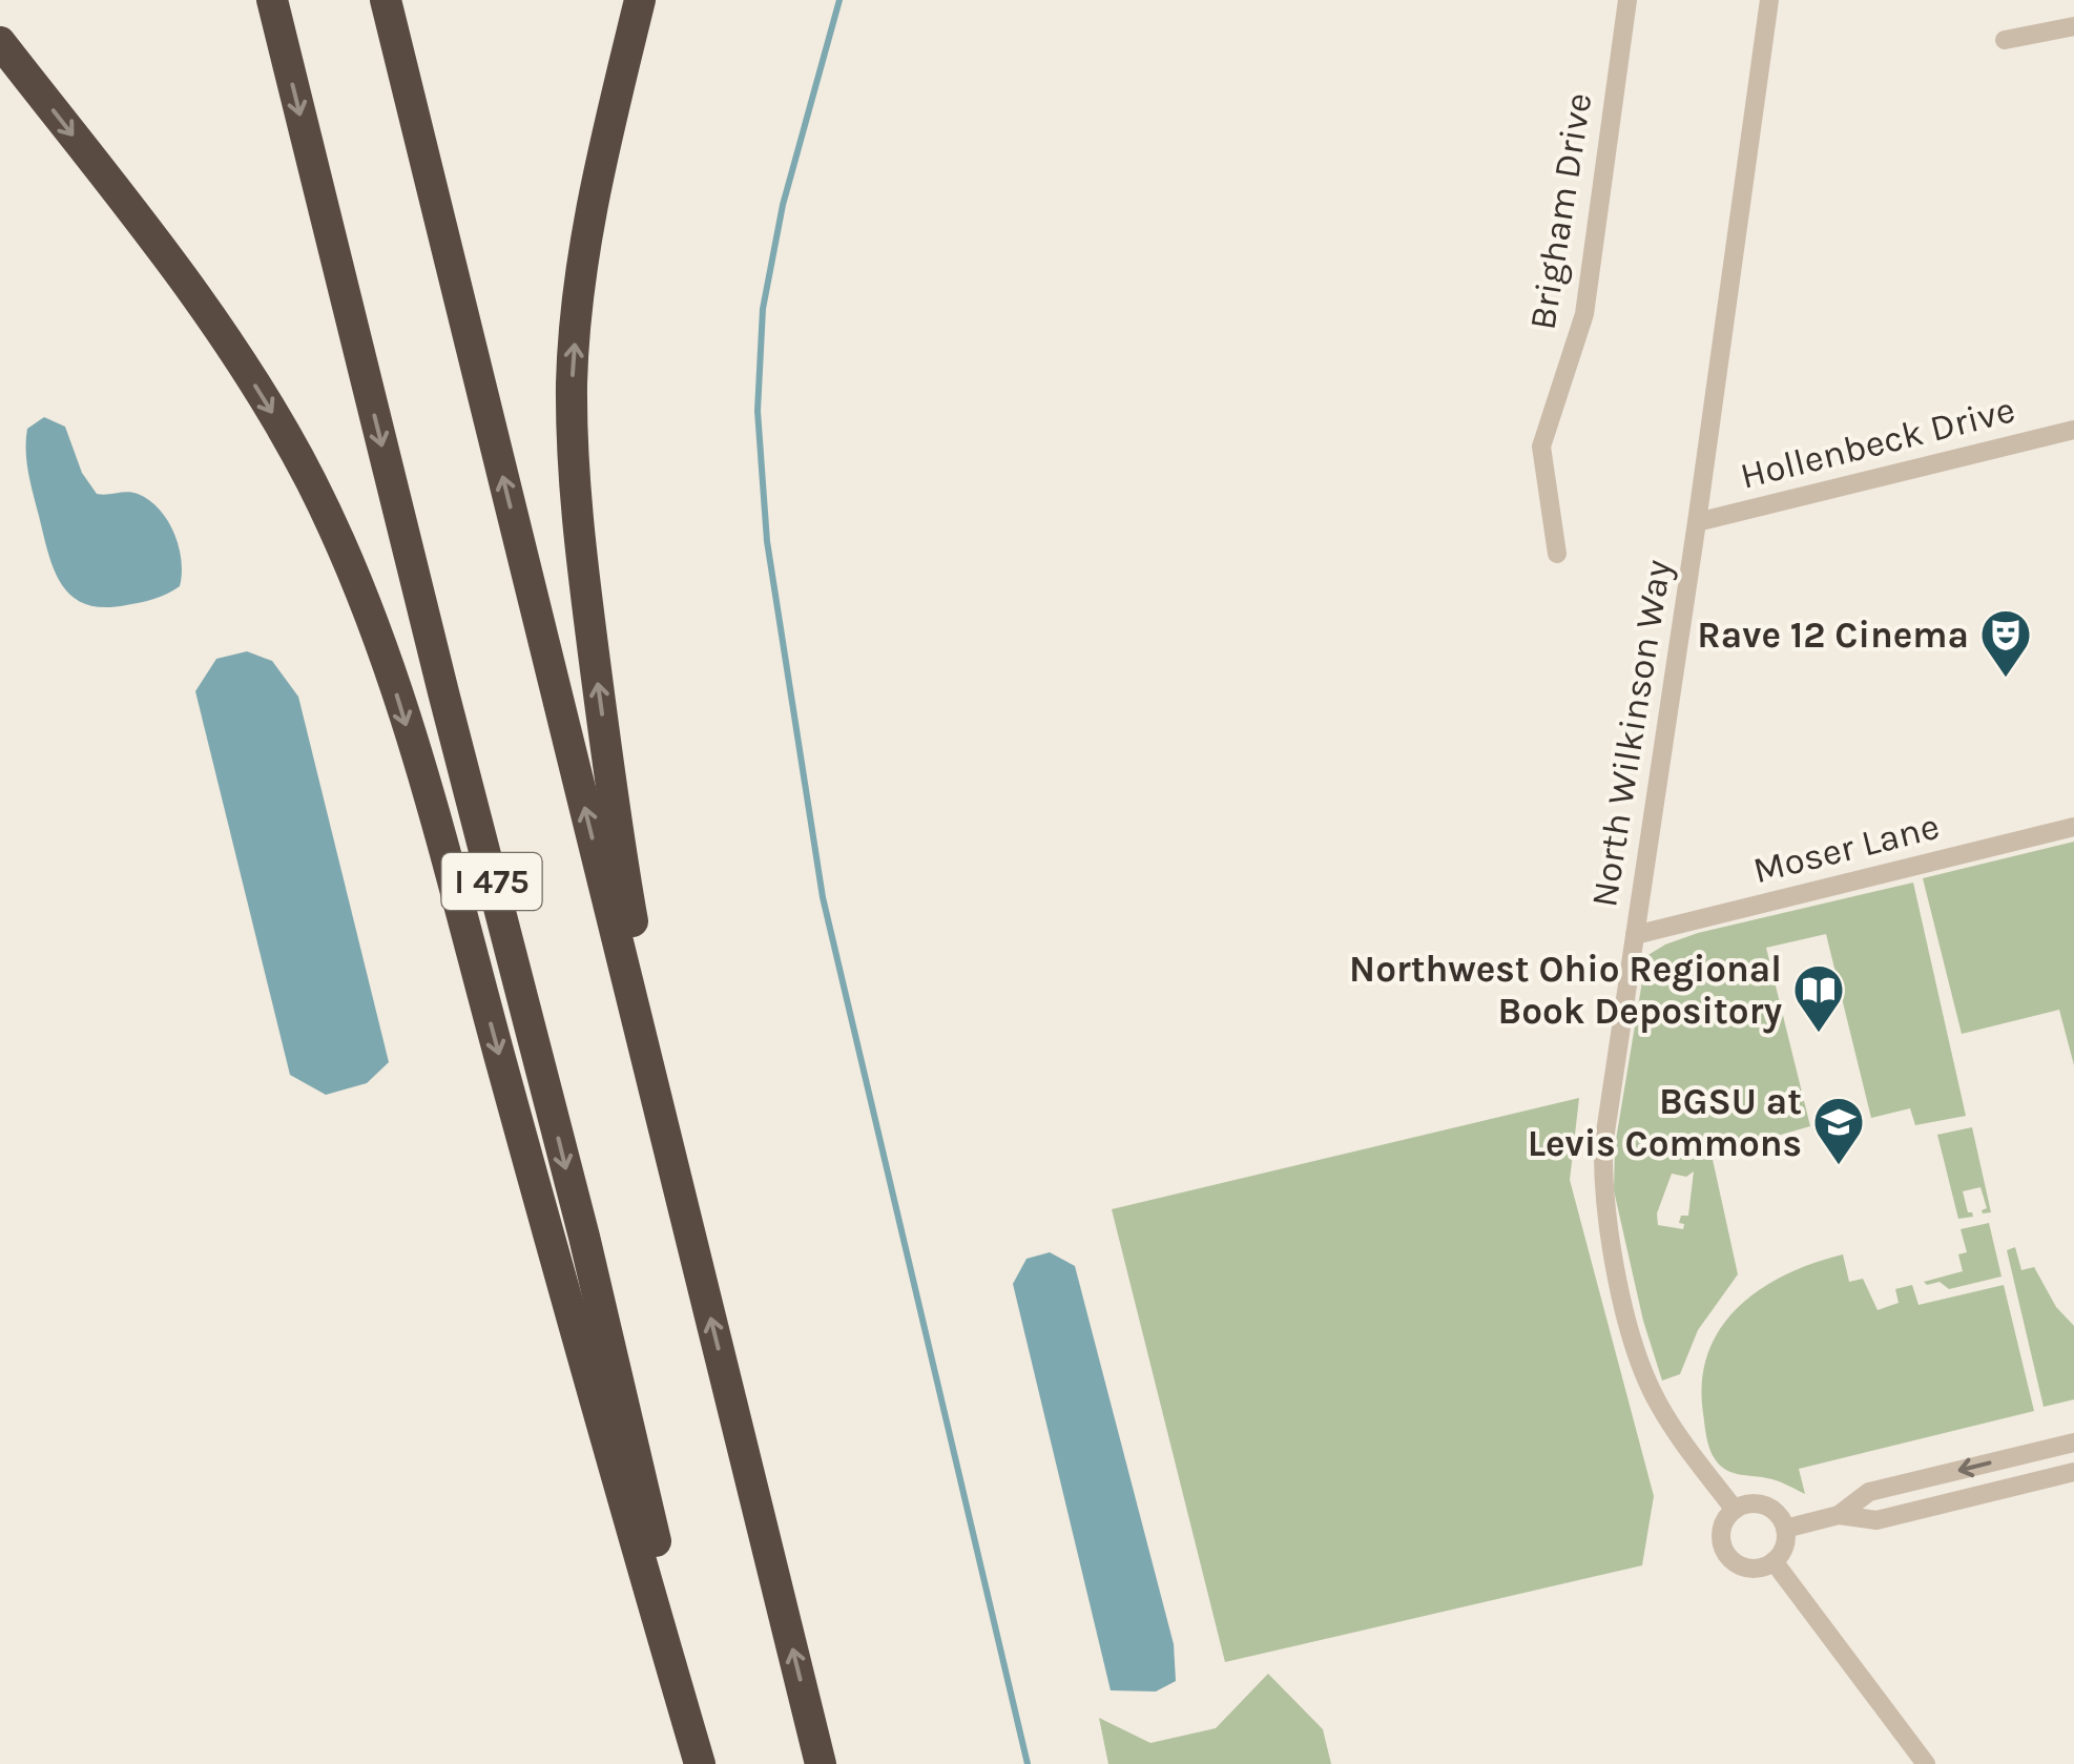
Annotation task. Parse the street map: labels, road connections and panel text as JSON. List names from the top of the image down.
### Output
{
  "streets": {
    "highway": ["I 475"],
    "street": [
      "Brigham Drive",
      "Hollenbeck Drive",
      "North Wilkinson Way",
      "Moser Lane"
    ]
  },
  "crossings": [
    ["Hollenbeck Drive", "North Wilkinson Way"],
    ["North Wilkinson Way", "Moser Lane"]
  ],
  "places": {
    "theatre": ["Rave 12 Cinema"],
    "library": ["Northwest Ohio Regional Book Depository"],
    "school or university": ["BGSU at Levis Commons"]
  }
}
